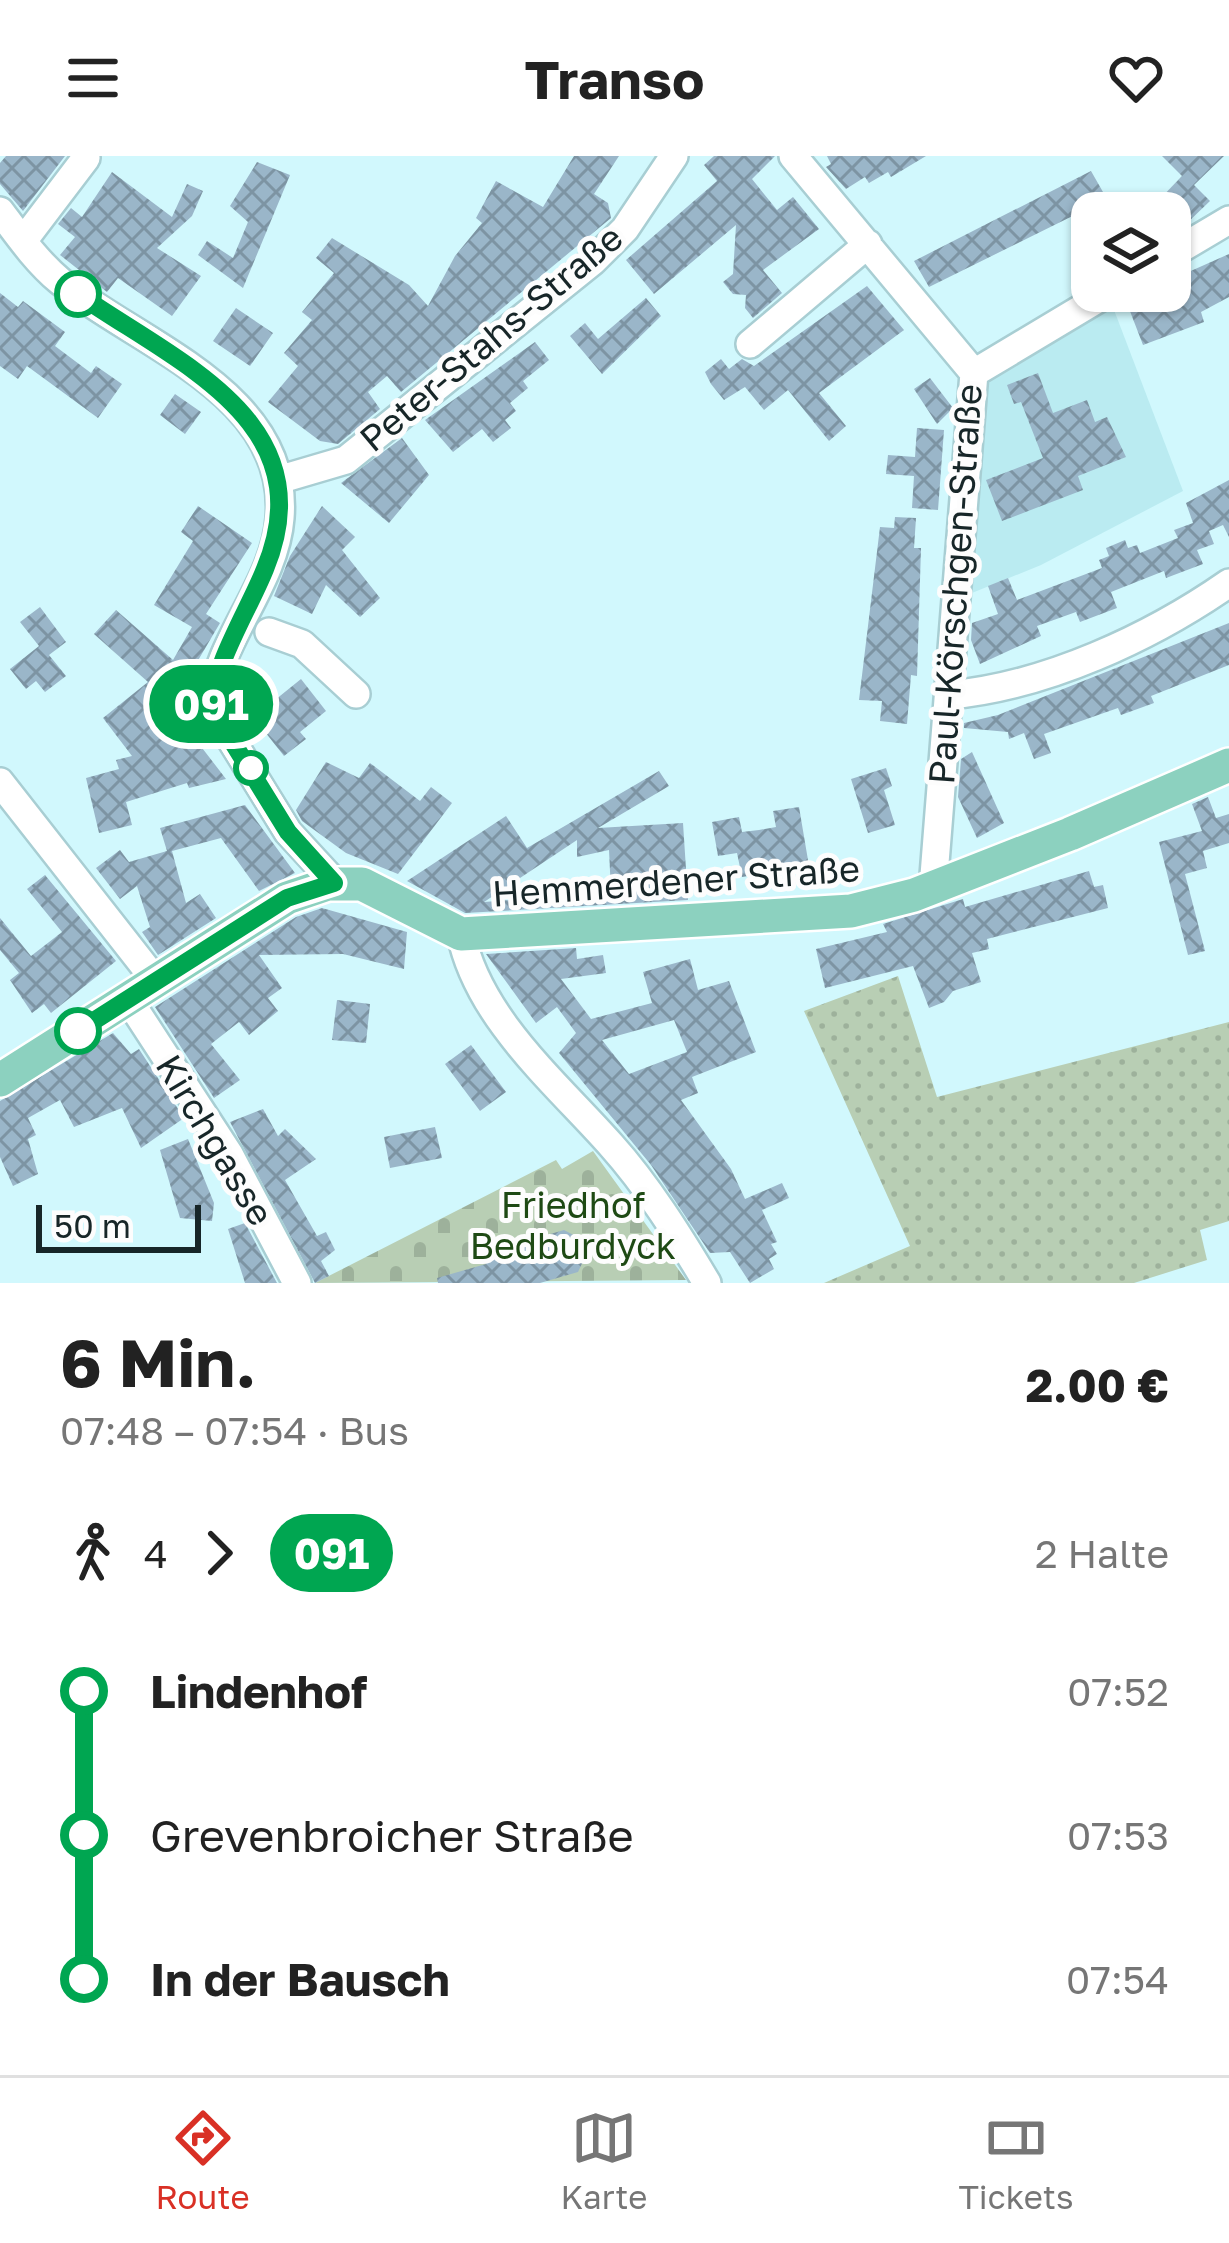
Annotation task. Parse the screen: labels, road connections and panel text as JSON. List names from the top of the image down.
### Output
{
  "streets": {
    "main road": ["Hemmerdener Straße"],
    "street": ["Peter-Stahs-Straße", "Paul-Körschgen-Straße", "Kirchgasse"]
  },
  "crossings": [
    ["Paul-Körschgen-Straße", "Hemmerdener Straße"]
  ],
  "parks": ["Friedhof Bedburdyck"],
  "lines": ["bus line 091"],
  "scale_bar": "50 m",
  "page": {
    "header": "Transo",
    "on_map": "091",
    "scale": "50 m",
    "heading": ["6 Min.", "07:48 – 07:54 · Bus", "2.00 €"],
    "legs": ["4", "091", "2 Halte"],
    "list": [
      {
        "name": "Lindenhof",
        "value": "07:52"
      },
      {
        "name": "Grevenbroicher Straße",
        "value": "07:53"
      },
      {
        "name": "In der Bausch",
        "value": "07:54"
      }
    ],
    "tabs": ["Route", "Karte", "Tickets"]
  }
}
